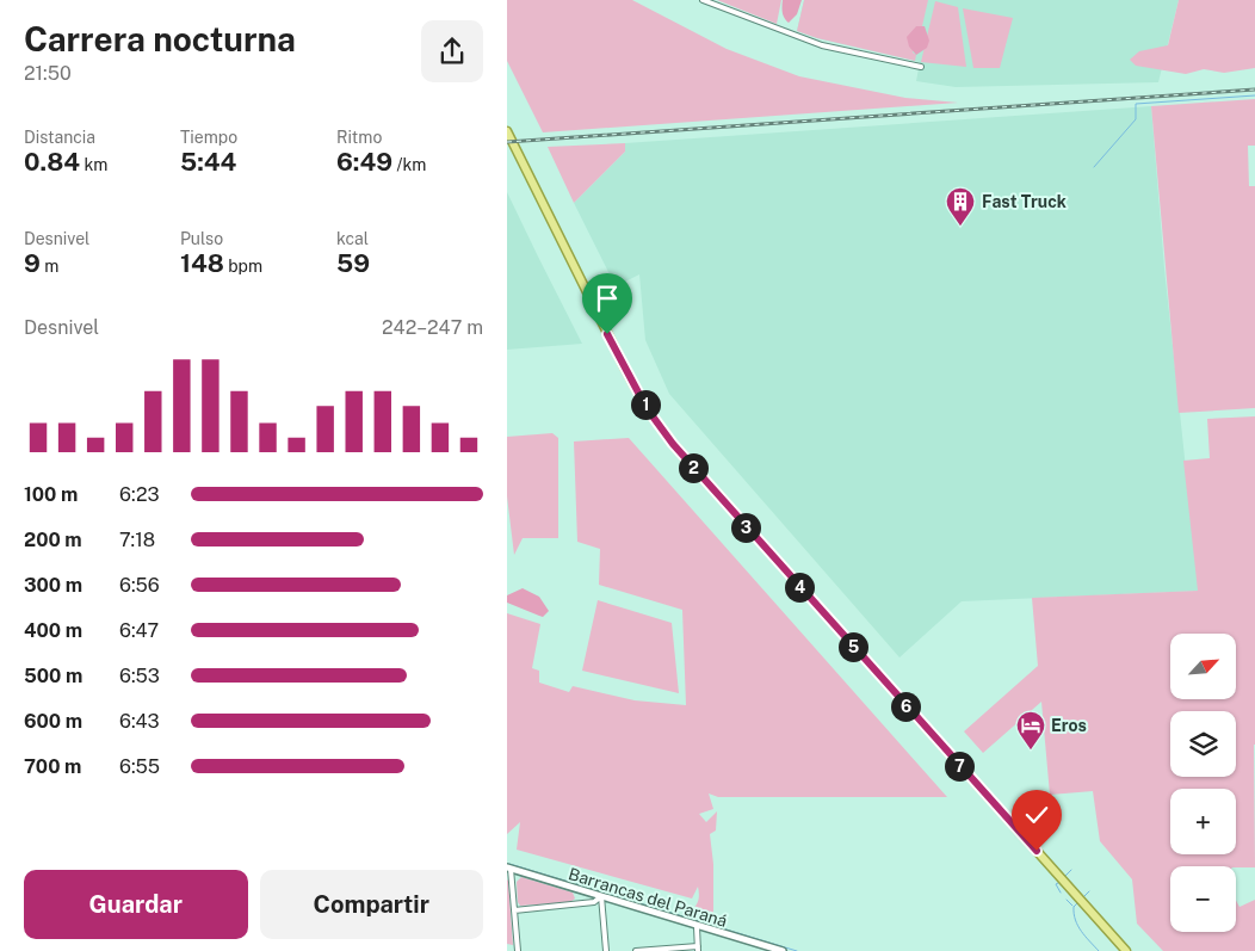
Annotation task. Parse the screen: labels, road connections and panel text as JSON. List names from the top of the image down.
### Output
{
  "streets": {
    "street": ["Barrancas del Paraná"]
  },
  "places": {
    "building": ["Fast Truck"],
    "hotel": ["Eros"]
  },
  "north": "top right",
  "page": {
    "heading": ["Carrera nocturna", "21:50"],
    "stats": [
      ["Distancia", "0.84 km"],
      ["Tiempo", "5:44"],
      ["Ritmo", "6:49 /km"],
      ["Desnivel", "9 m"],
      ["Pulso", "148 bpm"],
      ["kcal", "59"]
    ],
    "chart": ["Desnivel", "242–247 m"],
    "pins": [
      "1",
      "2",
      "3",
      "4",
      "5",
      "6",
      "7"
    ],
    "list": [
      {
        "name": "100 m",
        "note": "6:23"
      },
      {
        "name": "200 m",
        "note": "7:18"
      },
      {
        "name": "300 m",
        "note": "6:56"
      },
      {
        "name": "400 m",
        "note": "6:47"
      },
      {
        "name": "500 m",
        "note": "6:53"
      },
      {
        "name": "600 m",
        "note": "6:43"
      },
      {
        "name": "700 m",
        "note": "6:55"
      }
    ],
    "map_buttons": ["+", "−"],
    "buttons": ["Guardar", "Compartir"]
  }
}
